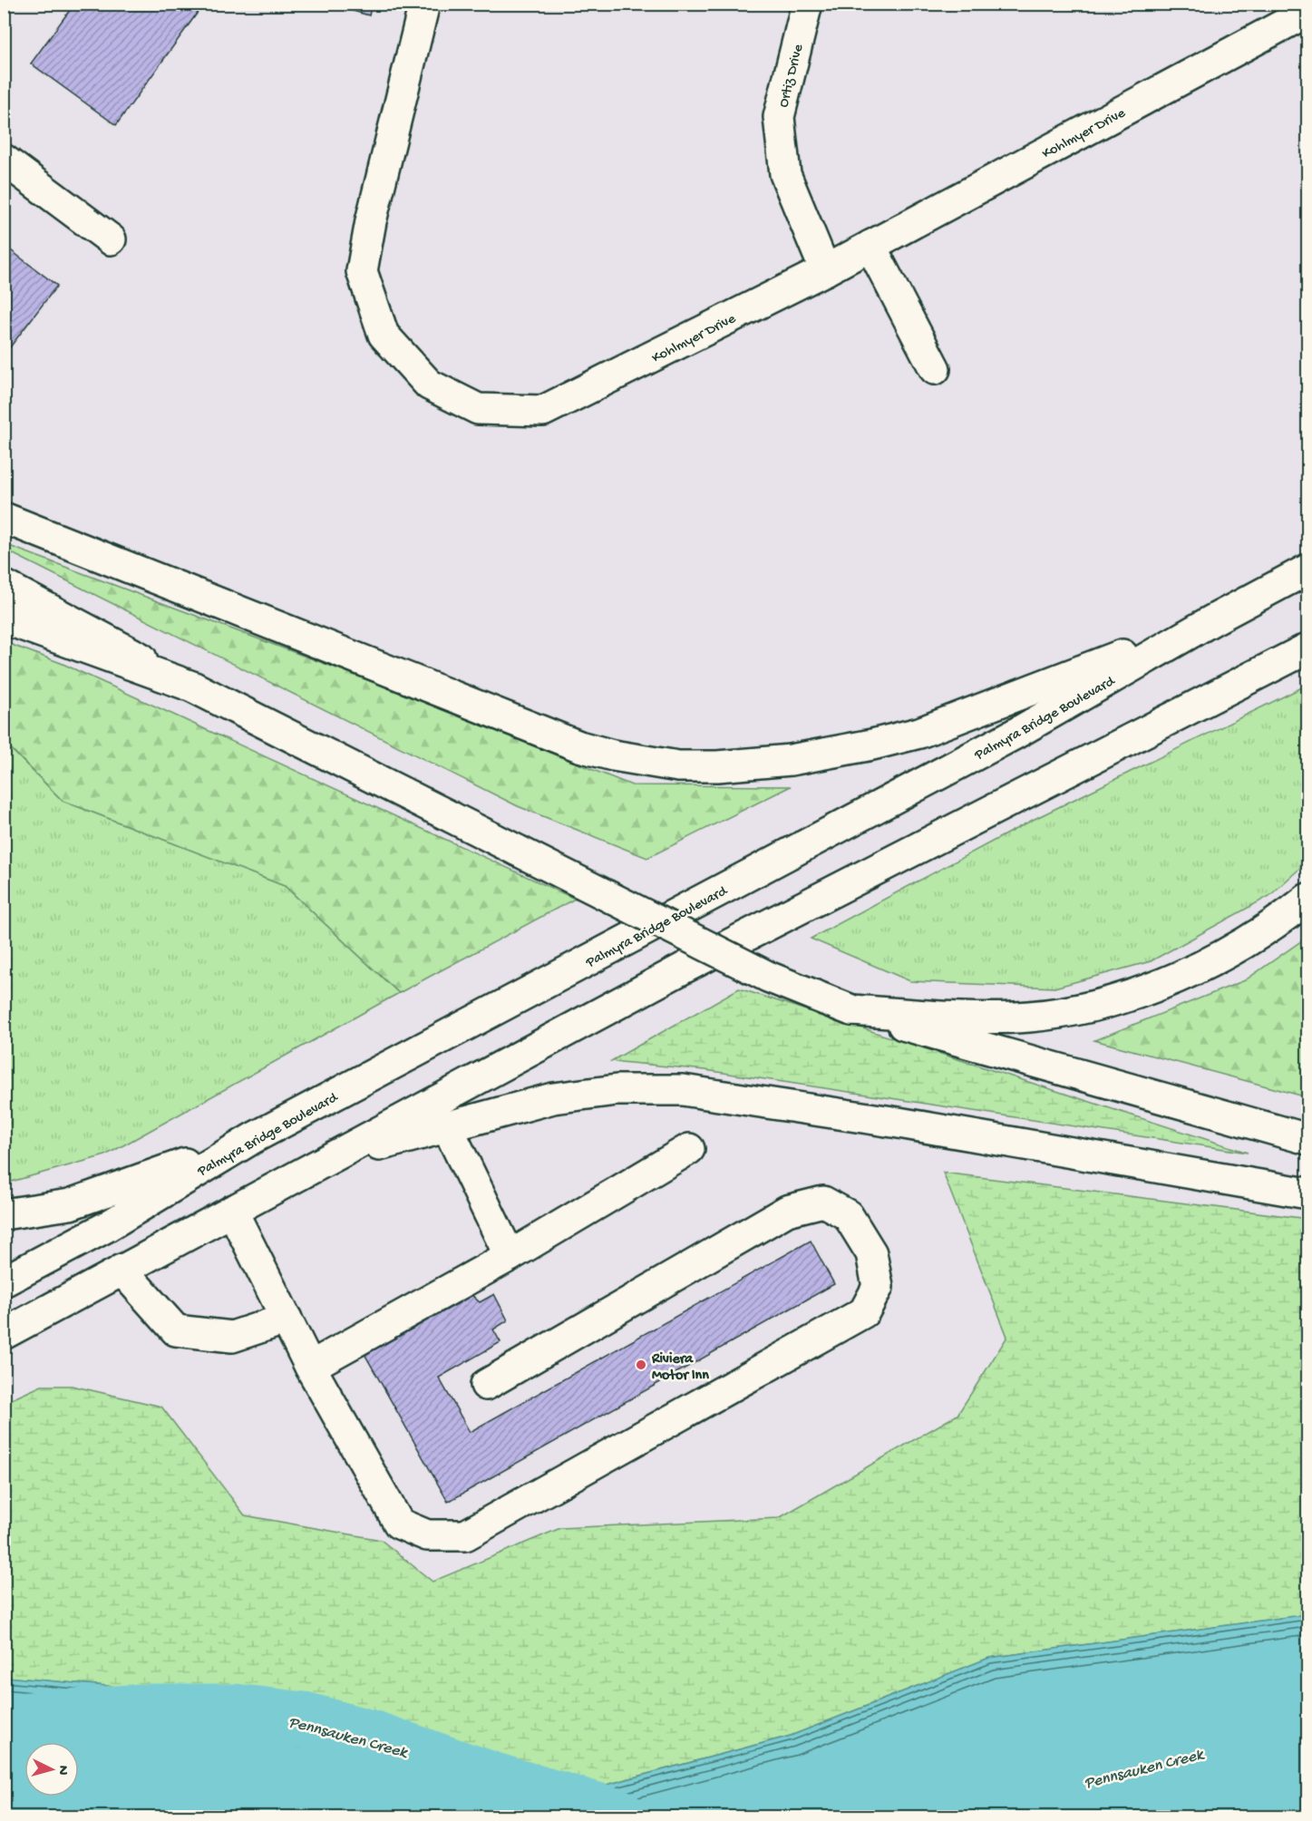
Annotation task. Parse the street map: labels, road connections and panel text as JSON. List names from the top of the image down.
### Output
{
  "streets": {
    "main road": ["Ortiz Drive", "Kohlmyer Drive", "Palmyra Bridge Boulevard"]
  },
  "crossings": [
    ["Ortiz Drive", "Kohlmyer Drive"]
  ],
  "water": ["Pennsauken Creek"],
  "places": ["Riviera Motor Inn"],
  "north": "right"
}
